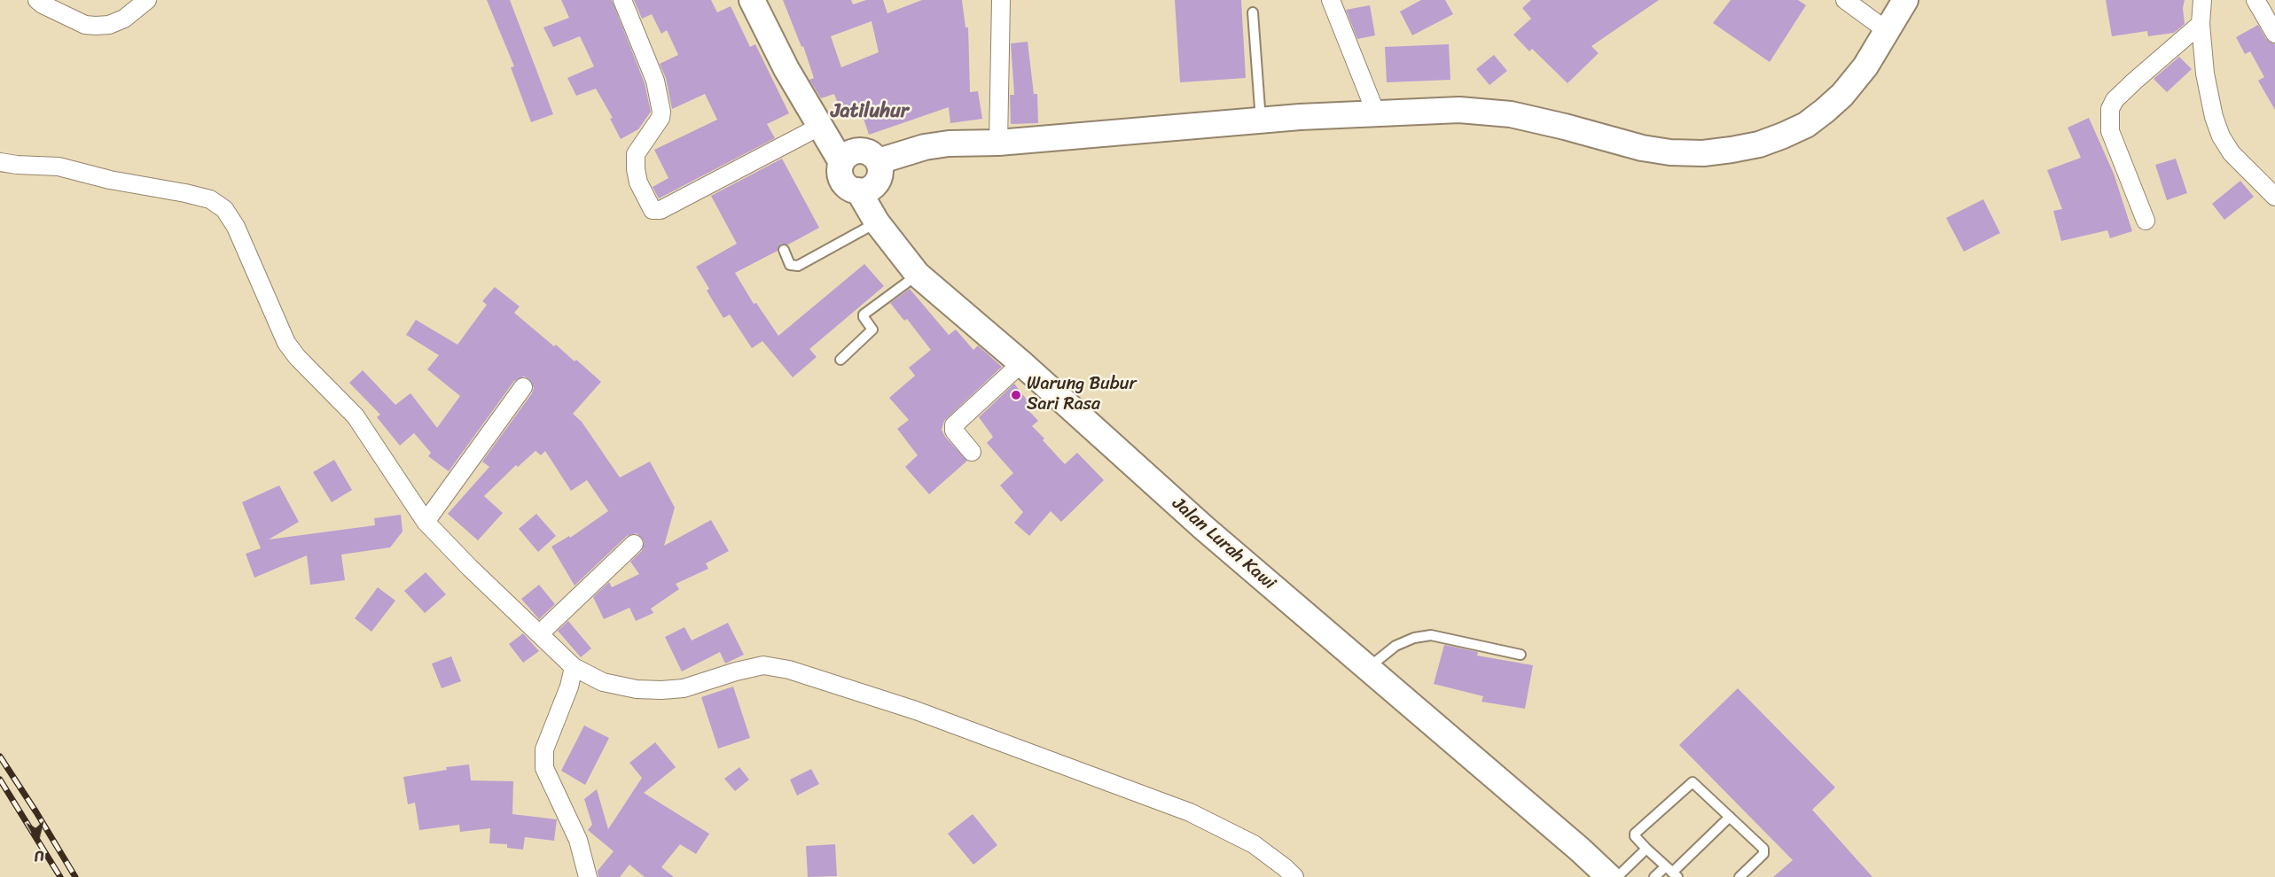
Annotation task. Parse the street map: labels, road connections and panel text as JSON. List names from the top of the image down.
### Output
{
  "streets": {
    "street": ["Jalan Lurah Kawi"]
  },
  "districts": ["Jatiluhur"],
  "places": ["Warung Bubur Sari Rasa"],
  "north": "bottom"
}
